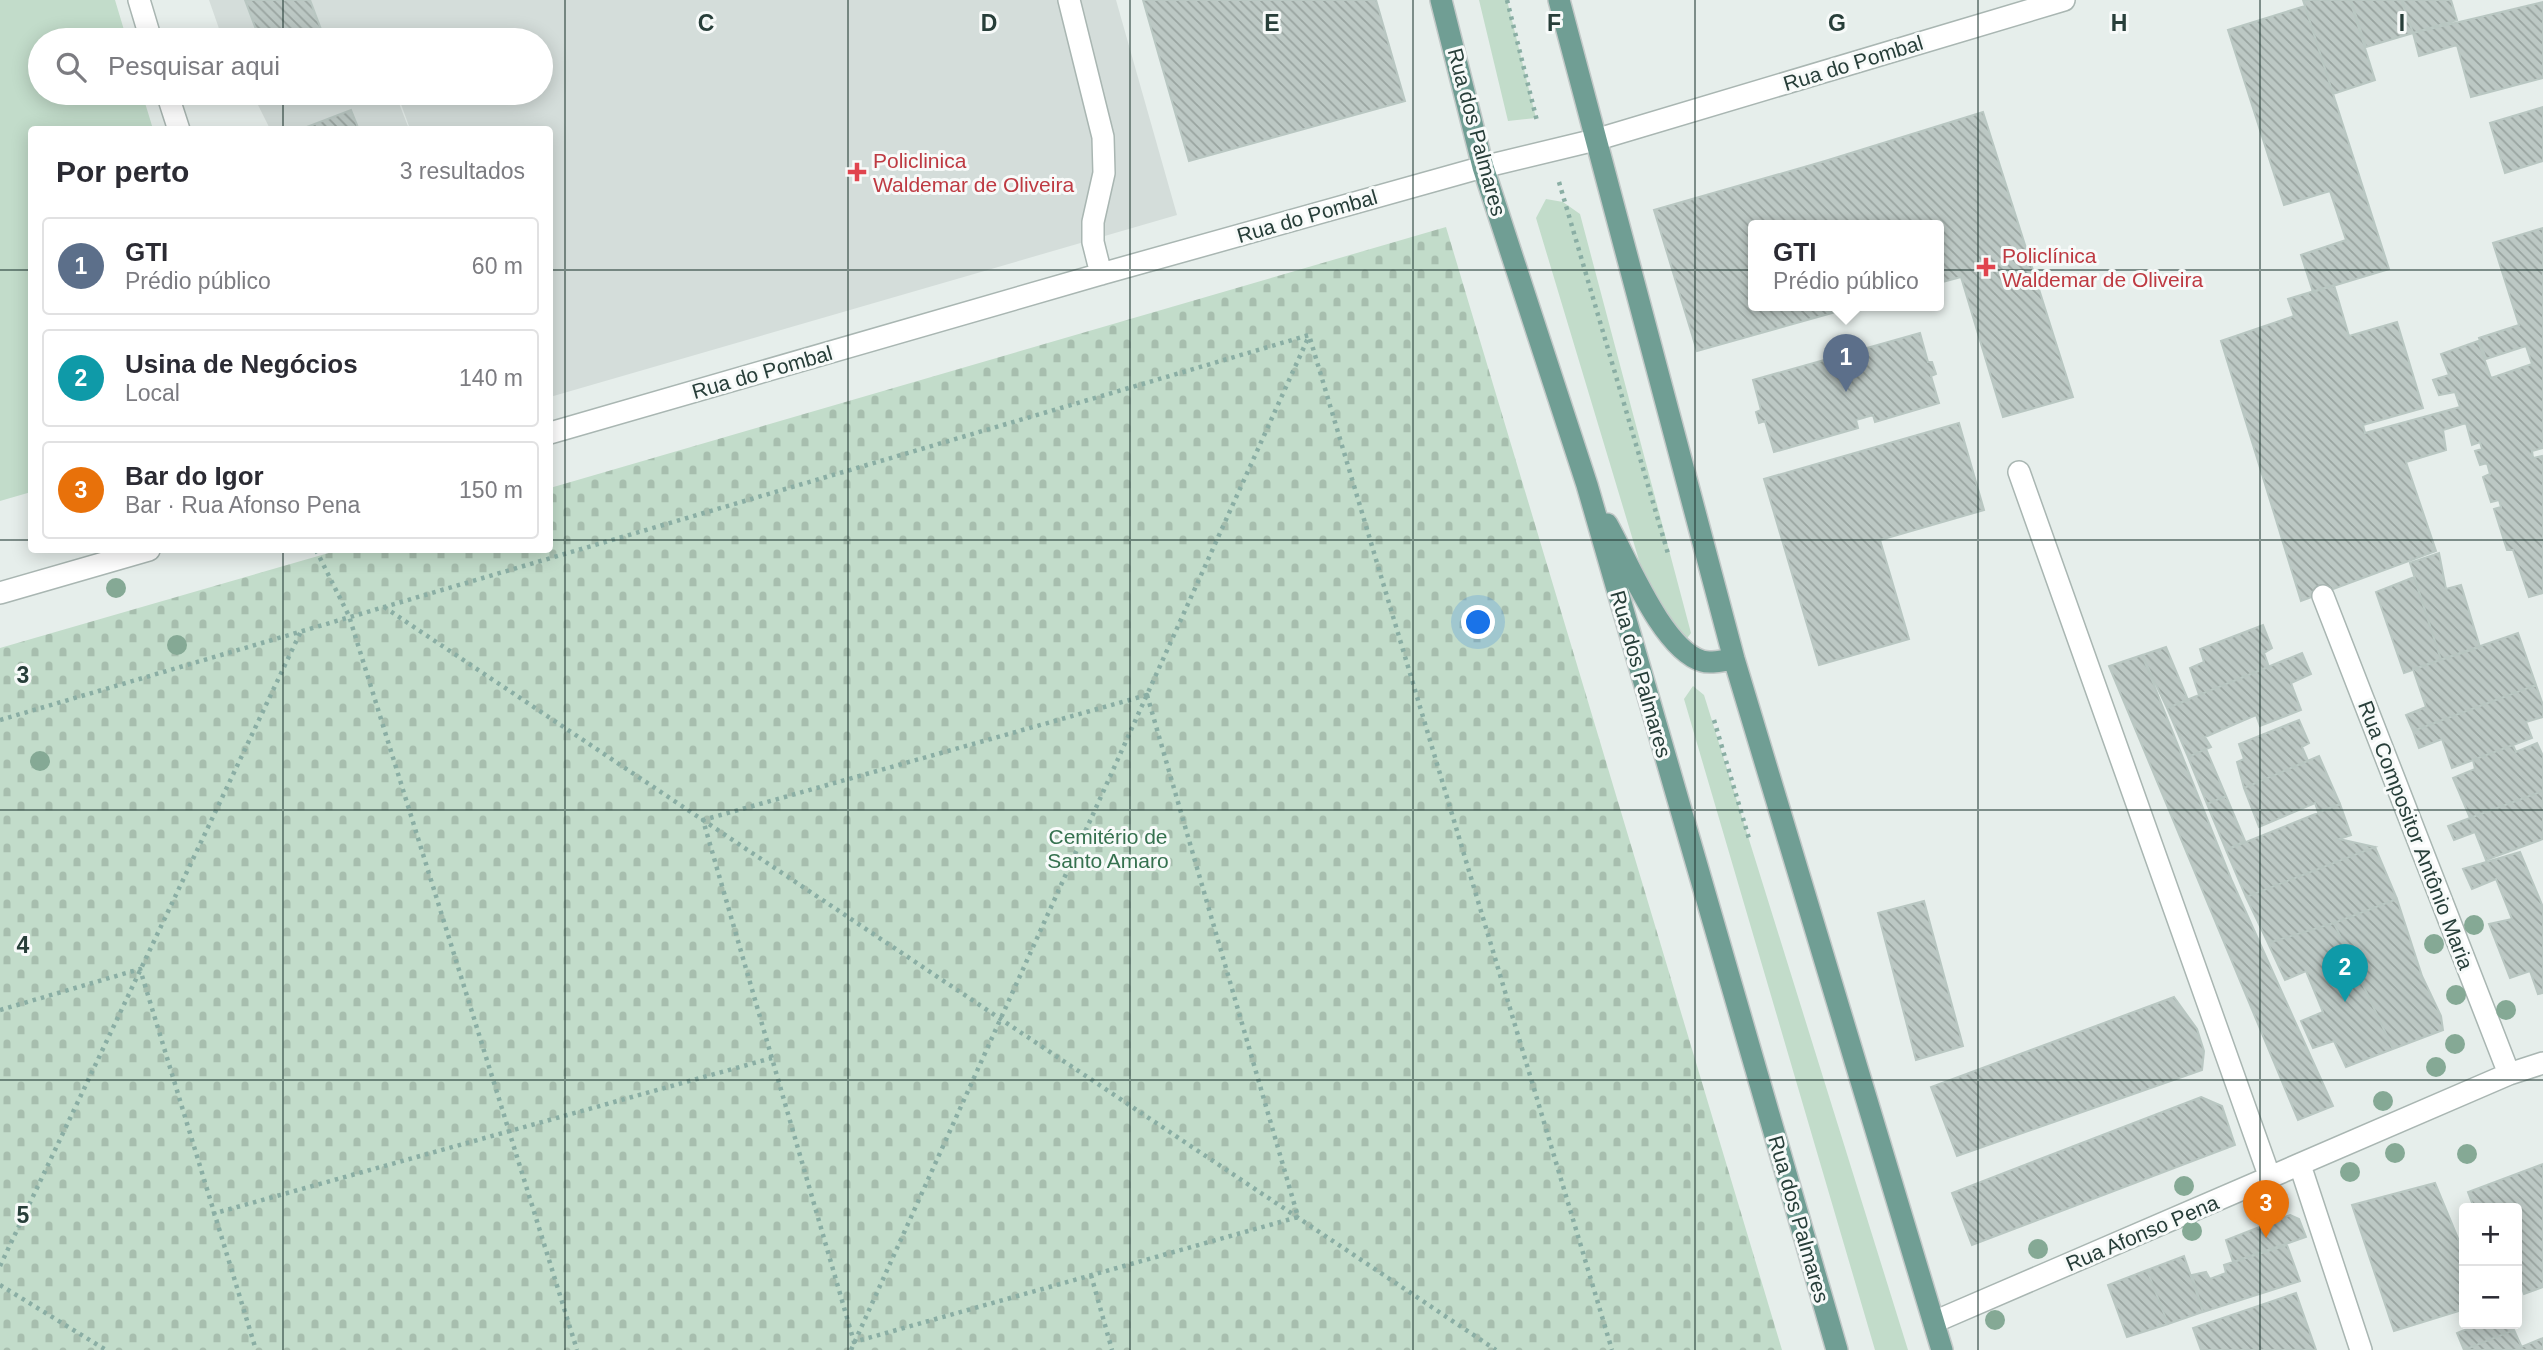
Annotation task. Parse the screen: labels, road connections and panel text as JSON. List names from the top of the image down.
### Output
{
  "streets": {
    "main road": ["Rua dos Palmares"],
    "street": ["Rua do Pombal", "Rua Compositor Antônio Maria", "Rua Afonso Pena"]
  },
  "crossings": [
    ["Rua do Pombal", "Rua dos Palmares"],
    ["Rua Compositor Antônio Maria", "Rua Afonso Pena"]
  ],
  "parks": ["Cemitério de Santo Amaro"],
  "places": {
    "health": ["Policlinica Waldemar de Oliveira", "Policlínica Waldemar de Oliveira"]
  },
  "page": {
    "search": "Pesquisar aqui",
    "heading": ["Por perto", "3 resultados"],
    "list": [
      {
        "mark": "1",
        "name": "GTI",
        "note": "Prédio público",
        "value": "60 m"
      },
      {
        "mark": "2",
        "name": "Usina de Negócios",
        "note": "Local",
        "value": "140 m"
      },
      {
        "mark": "3",
        "name": "Bar do Igor",
        "note": "Bar · Rua Afonso Pena",
        "value": "150 m"
      }
    ],
    "popup": ["GTI", "Prédio público"],
    "pins": ["1", "2", "3"],
    "map_buttons": ["+", "−"]
  },
  "grid": {
    "columns": [
      "C",
      "D",
      "E",
      "F",
      "G",
      "H",
      "I"
    ],
    "rows": ["3", "4", "5"]
  }
}
